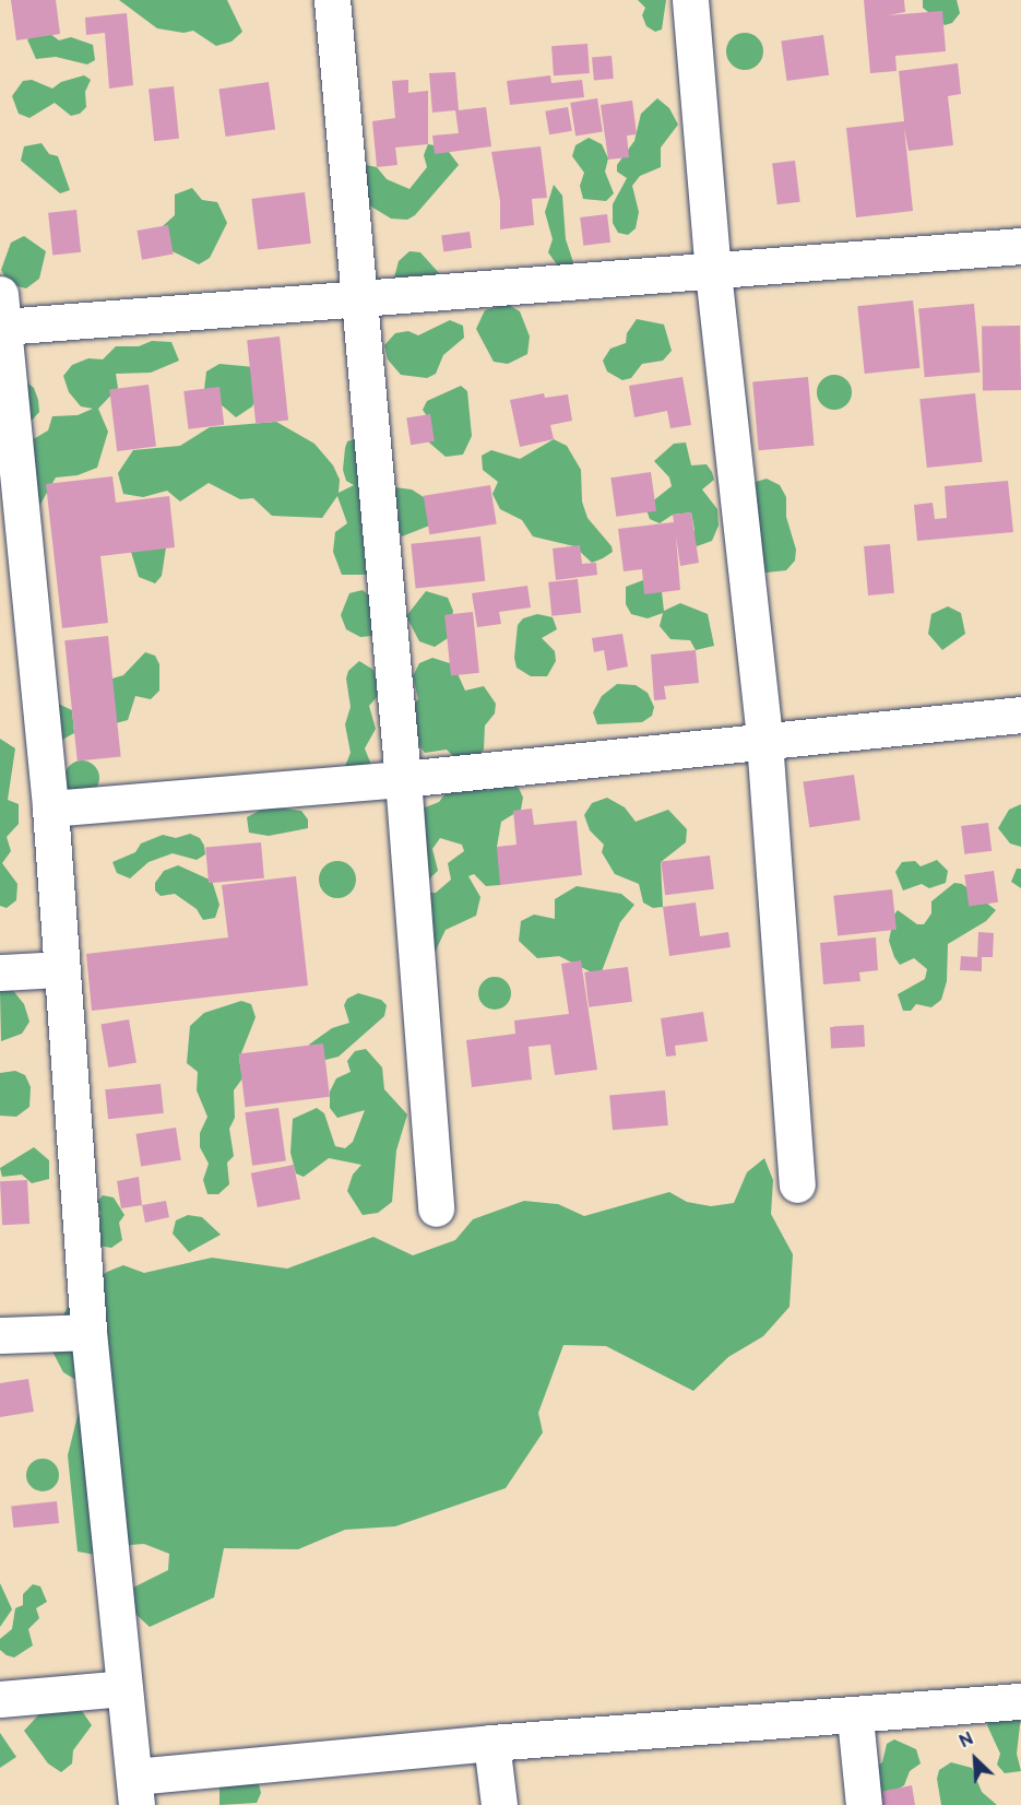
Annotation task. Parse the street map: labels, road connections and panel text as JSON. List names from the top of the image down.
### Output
{
  "north": "top left"
}
